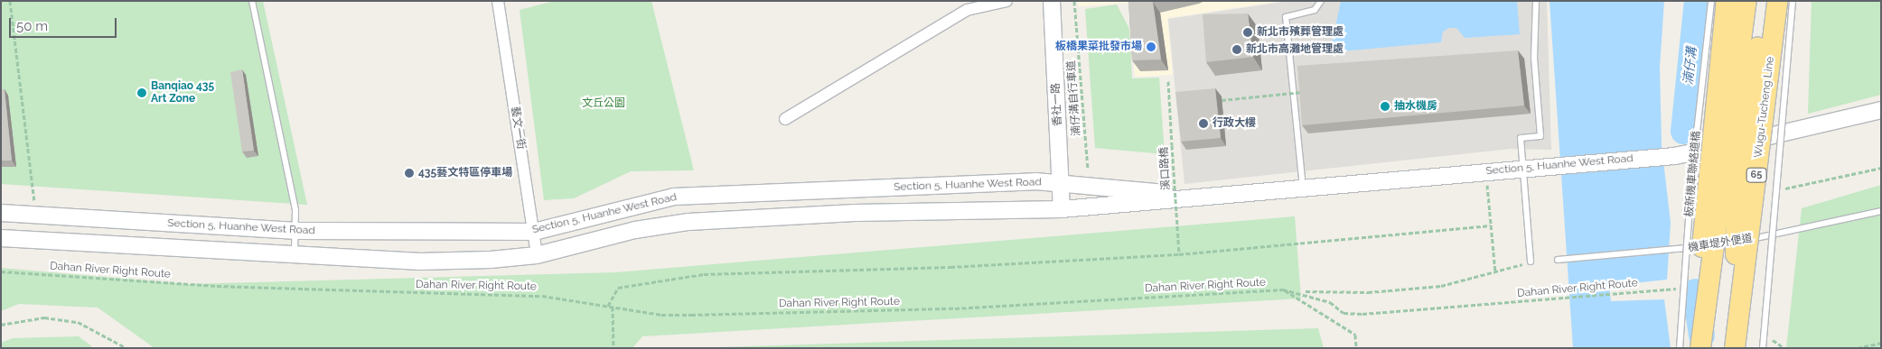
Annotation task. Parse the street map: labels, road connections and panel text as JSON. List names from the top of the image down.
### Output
{
  "streets": {
    "highway": ["Wugu-Tucheng Line", "65"],
    "street": ["香社一路", "藝文一街", "Section 5, Huanhe West Road"],
    "lane": ["板新機車聯絡道橋", "機車堤外便道"],
    "path": ["湳仔溝自行車道", "溪口路橋", "Dahan River Right Route"]
  },
  "crossings": [
    ["香社一路", "Section 5, Huanhe West Road"],
    ["藝文一街", "Section 5, Huanhe West Road"]
  ],
  "water": ["湳仔溝"],
  "parks": ["文丘公園"],
  "places": [
    "新北市殯葬管理處",
    "板橋果菜批發市場",
    "新北市高灘地管理處",
    "Banqiao 435 Art Zone",
    "抽水機房",
    "行政大樓",
    "435藝文特區停車場"
  ],
  "scale_bar": "50 m"
}
